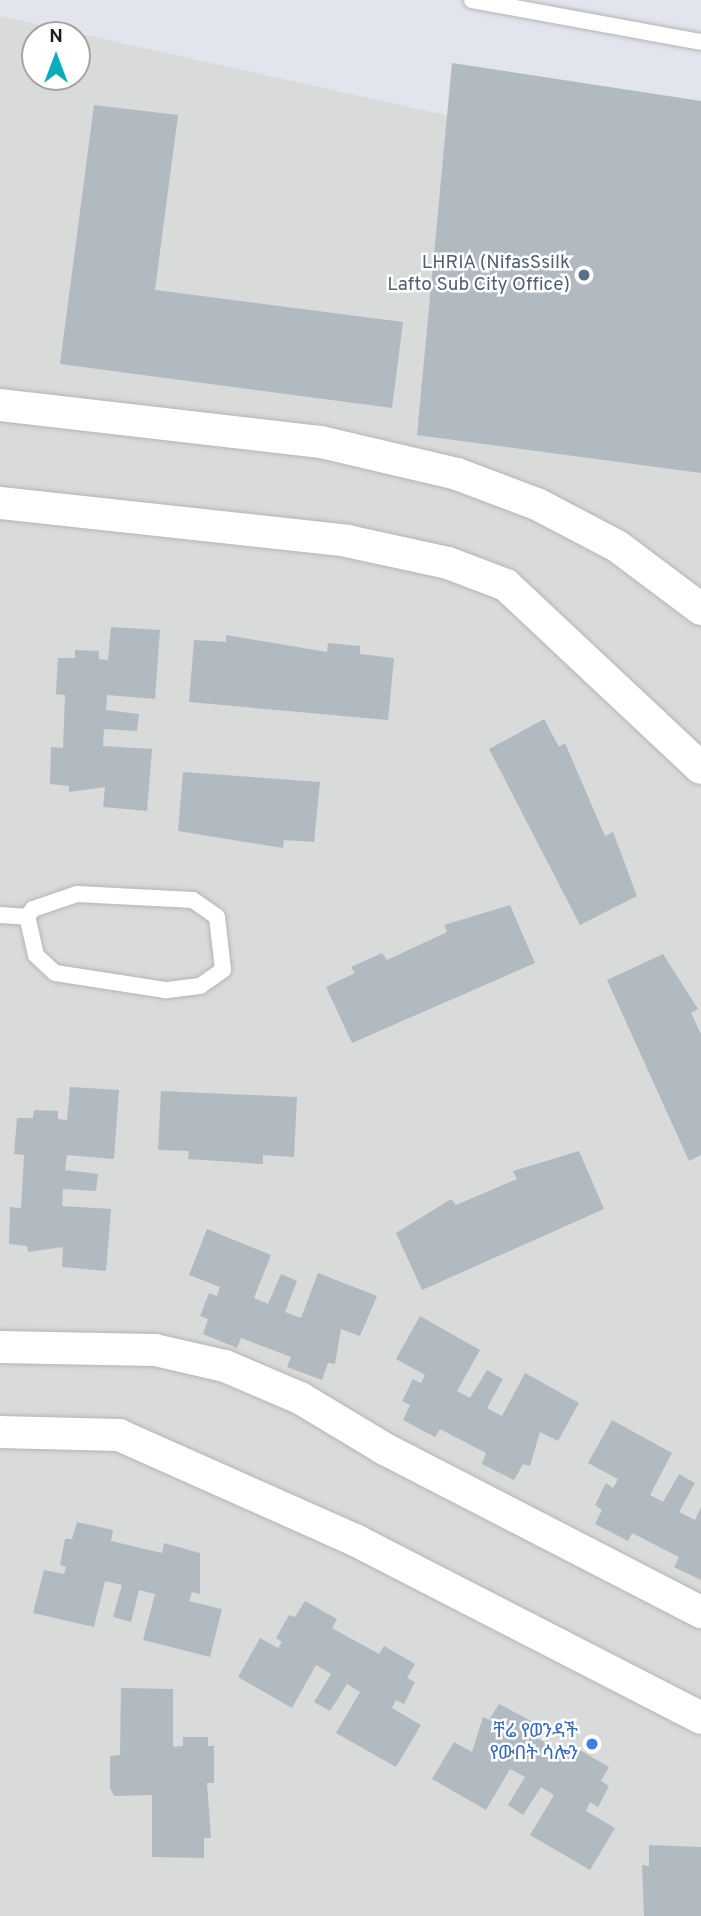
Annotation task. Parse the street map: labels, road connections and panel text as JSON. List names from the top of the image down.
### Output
{
  "places": ["LHRIA (NifasSsilk Lafto Sub City Office)", "ቸሬ የወንዳች የውበት ሳሎን"],
  "north": "top"
}
